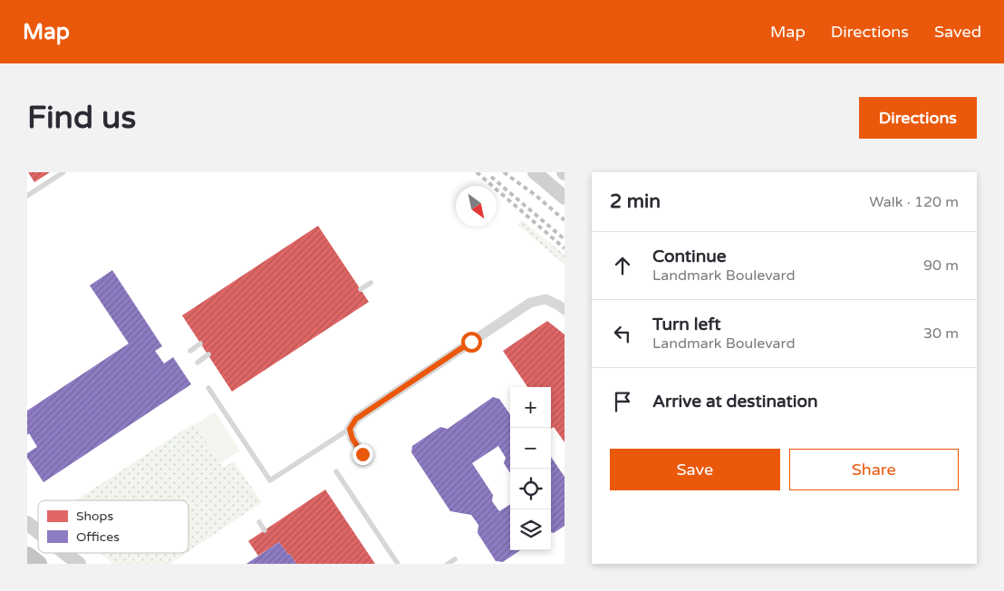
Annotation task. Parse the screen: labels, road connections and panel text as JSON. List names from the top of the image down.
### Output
{
  "legend": ["Shops", "Offices"],
  "north": "bottom right",
  "page": {
    "header": "Map",
    "nav": ["Map", "Directions", "Saved"],
    "buttons": [
      "Directions",
      ["Save", "Share"]
    ],
    "title": "Find us",
    "heading": ["2 min", "Walk · 120 m"],
    "list": [
      ["Continue", "Landmark Boulevard", "90 m"],
      ["Turn left", "Landmark Boulevard", "30 m"],
      "Arrive at destination"
    ],
    "map_buttons": ["+", "−"]
  }
}
